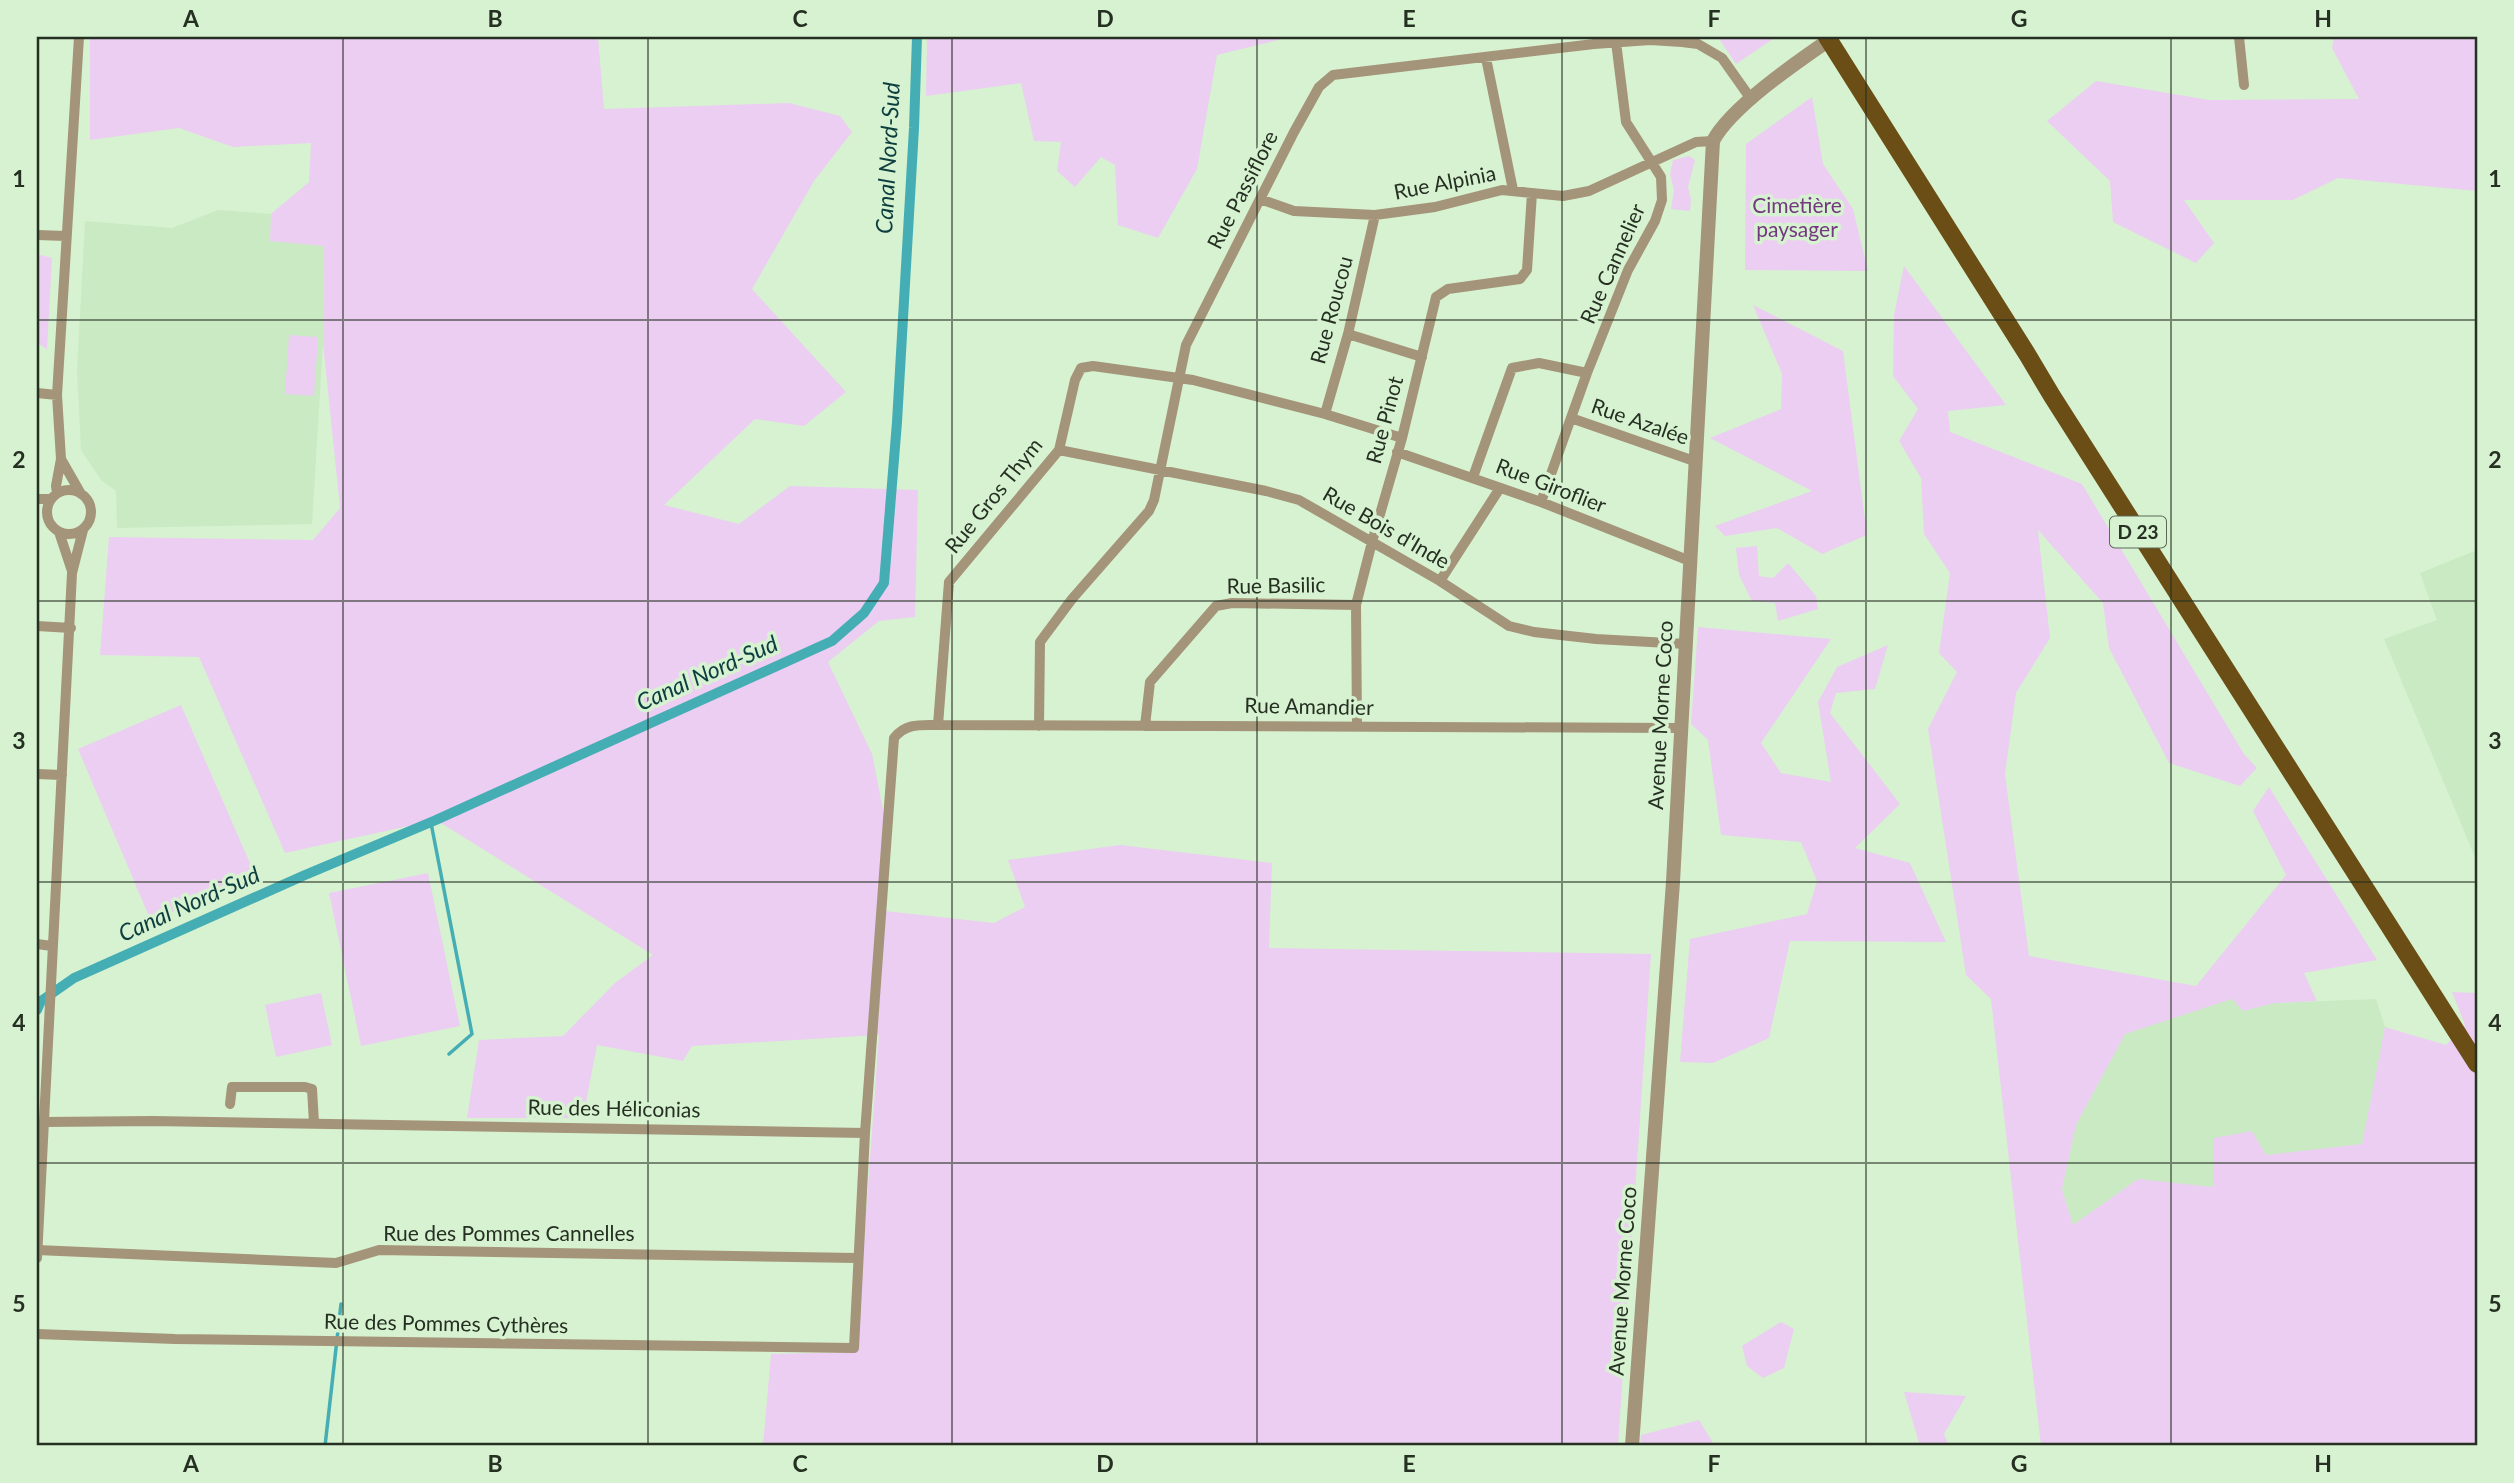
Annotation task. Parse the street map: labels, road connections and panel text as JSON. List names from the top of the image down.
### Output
{
  "streets": {
    "main road": ["D 23"],
    "street": [
      "Rue Alpinia",
      "Rue Passiflore",
      "Rue Cannelier",
      "Rue Roucou",
      "Rue Pinot",
      "Rue Azalée",
      "Rue Giroflier",
      "Rue Gros Thym",
      "Rue Bois d'Inde",
      "Rue Basilic",
      "Rue Amandier",
      "Avenue Morne Coco",
      "Rue des Héliconias",
      "Rue des Pommes Cannelles",
      "Rue des Pommes Cythères"
    ]
  },
  "crossings": [
    ["Rue Alpinia", "Rue Passiflore"],
    ["Rue Alpinia", "Rue Cannelier"],
    ["Rue Alpinia", "Rue Roucou"],
    ["Rue Alpinia", "Rue Pinot"],
    ["Rue Alpinia", "Avenue Morne Coco"],
    ["Rue Passiflore", "Rue Cannelier"],
    ["Rue Passiflore", "Rue Gros Thym"],
    ["Rue Passiflore", "Rue Bois d'Inde"],
    ["Rue Passiflore", "Rue Amandier"],
    ["Rue Cannelier", "Rue Azalée"],
    ["Rue Cannelier", "Rue Giroflier"],
    ["Rue Roucou", "Rue Gros Thym"],
    ["Rue Pinot", "Rue Giroflier"],
    ["Rue Pinot", "Rue Gros Thym"],
    ["Rue Pinot", "Rue Bois d'Inde"],
    ["Rue Pinot", "Rue Basilic"],
    ["Rue Pinot", "Rue Amandier"],
    ["Rue Azalée", "Avenue Morne Coco"],
    ["Rue Giroflier", "Avenue Morne Coco"],
    ["Rue Gros Thym", "Rue Bois d'Inde"],
    ["Rue Gros Thym", "Rue Amandier"],
    ["Rue Bois d'Inde", "Avenue Morne Coco"],
    ["Rue Basilic", "Rue Amandier"],
    ["Rue Amandier", "Avenue Morne Coco"],
    ["Rue Amandier", "Rue des Héliconias"],
    ["Rue Amandier", "Rue des Pommes Cannelles"],
    ["Rue Amandier", "Rue des Pommes Cythères"]
  ],
  "water": ["Canal Nord-Sud"],
  "parks": ["Cimetière paysager"],
  "grid": {
    "columns": [
      "A",
      "B",
      "C",
      "D",
      "E",
      "F",
      "G",
      "H"
    ],
    "rows": [
      "1",
      "2",
      "3",
      "4",
      "5"
    ]
  }
}
